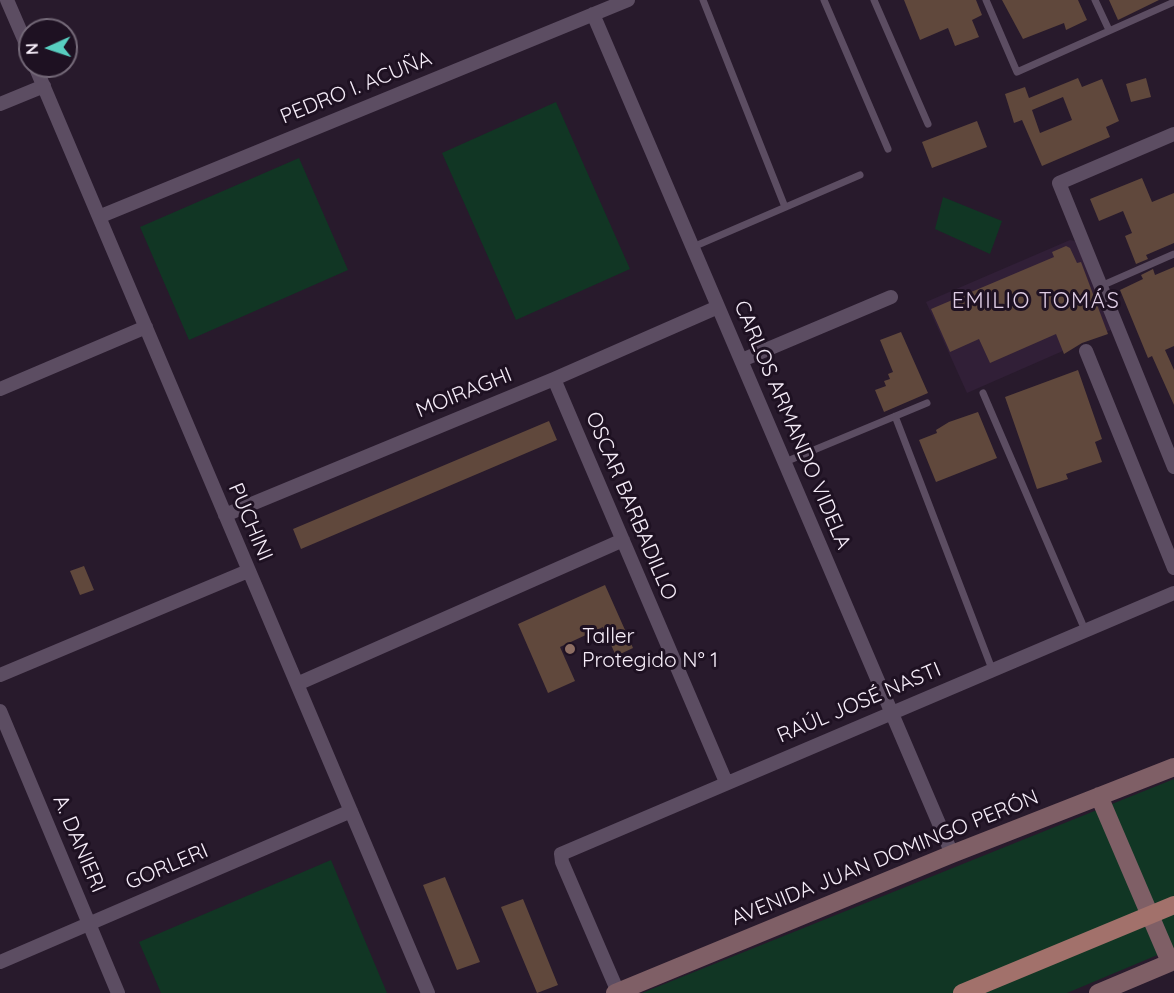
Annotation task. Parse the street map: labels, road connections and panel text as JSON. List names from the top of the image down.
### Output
{
  "streets": {
    "main road": ["AVENIDA JUAN DOMINGO PERÓN"],
    "street": [
      "PEDRO I. ACUÑA",
      "MOIRAGHI",
      "CARLOS ARMANDO VIDELA",
      "OSCAR BARBADILLO",
      "PUCHINI",
      "RAÚL JOSÉ NASTI",
      "A. DANIERI",
      "GORLERI"
    ]
  },
  "crossings": [
    ["PEDRO I. ACUÑA", "CARLOS ARMANDO VIDELA"],
    ["PEDRO I. ACUÑA", "PUCHINI"],
    ["MOIRAGHI", "CARLOS ARMANDO VIDELA"],
    ["MOIRAGHI", "OSCAR BARBADILLO"],
    ["MOIRAGHI", "PUCHINI"],
    ["CARLOS ARMANDO VIDELA", "RAÚL JOSÉ NASTI"],
    ["CARLOS ARMANDO VIDELA", "AVENIDA JUAN DOMINGO PERÓN"],
    ["OSCAR BARBADILLO", "RAÚL JOSÉ NASTI"],
    ["PUCHINI", "GORLERI"],
    ["RAÚL JOSÉ NASTI", "AVENIDA JUAN DOMINGO PERÓN"],
    ["A. DANIERI", "GORLERI"]
  ],
  "districts": ["EMILIO TOMÁS"],
  "places": ["Taller Protegido N° 1"],
  "north": "left"
}
